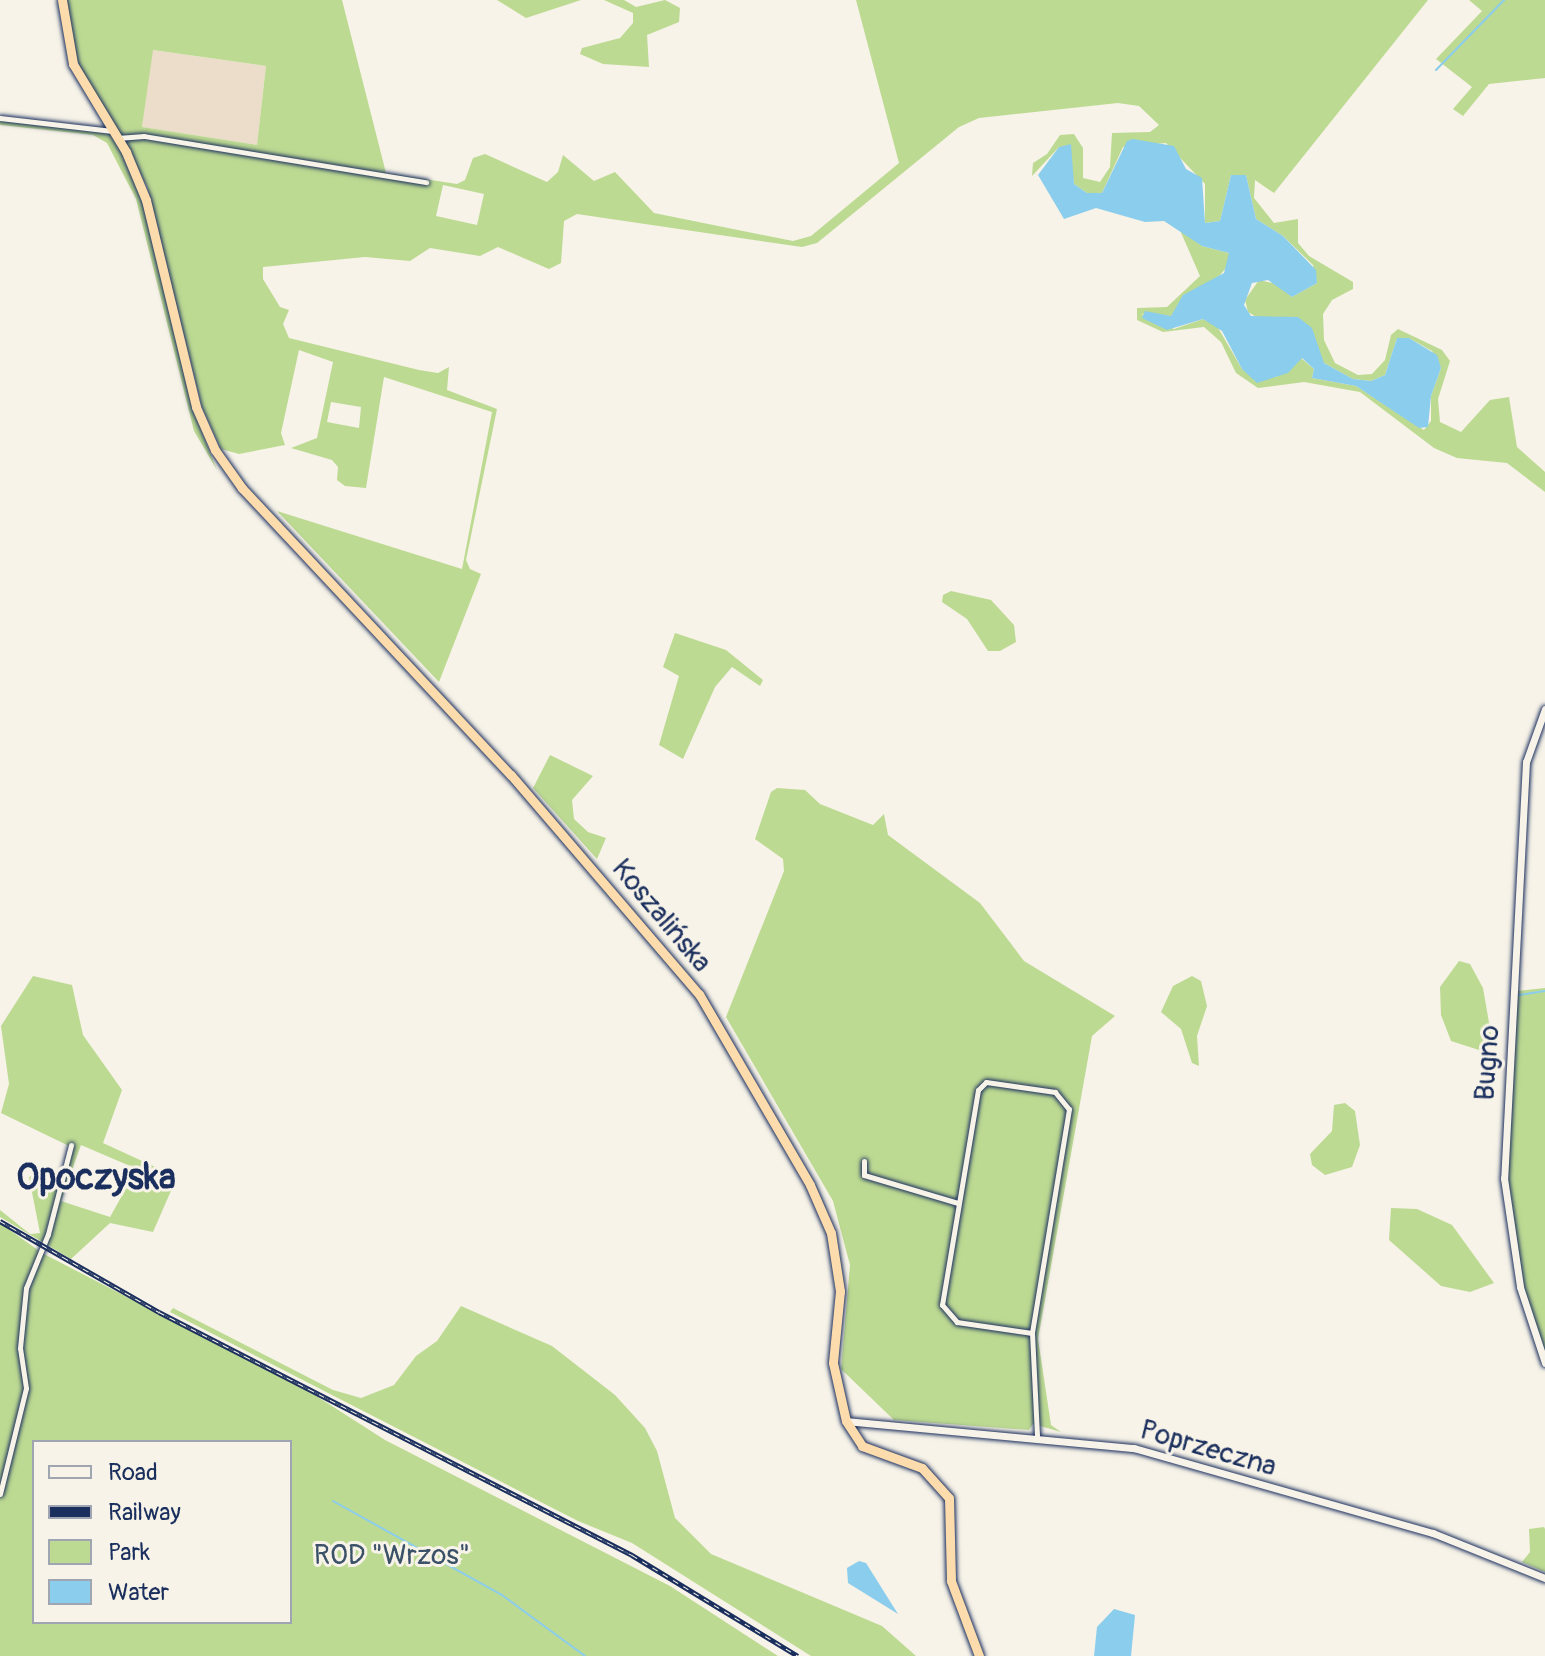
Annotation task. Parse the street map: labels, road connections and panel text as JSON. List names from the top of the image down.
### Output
{
  "streets": {
    "highway": ["Koszalińska"],
    "street": ["Bugno", "Poprzeczna"]
  },
  "crossings": [
    ["Koszalińska", "Poprzeczna"]
  ],
  "districts": ["Opoczyska"],
  "parks": ["ROD \"Wrzos\""],
  "legend": [
    "Road",
    "Railway",
    "Park",
    "Water"
  ]
}
